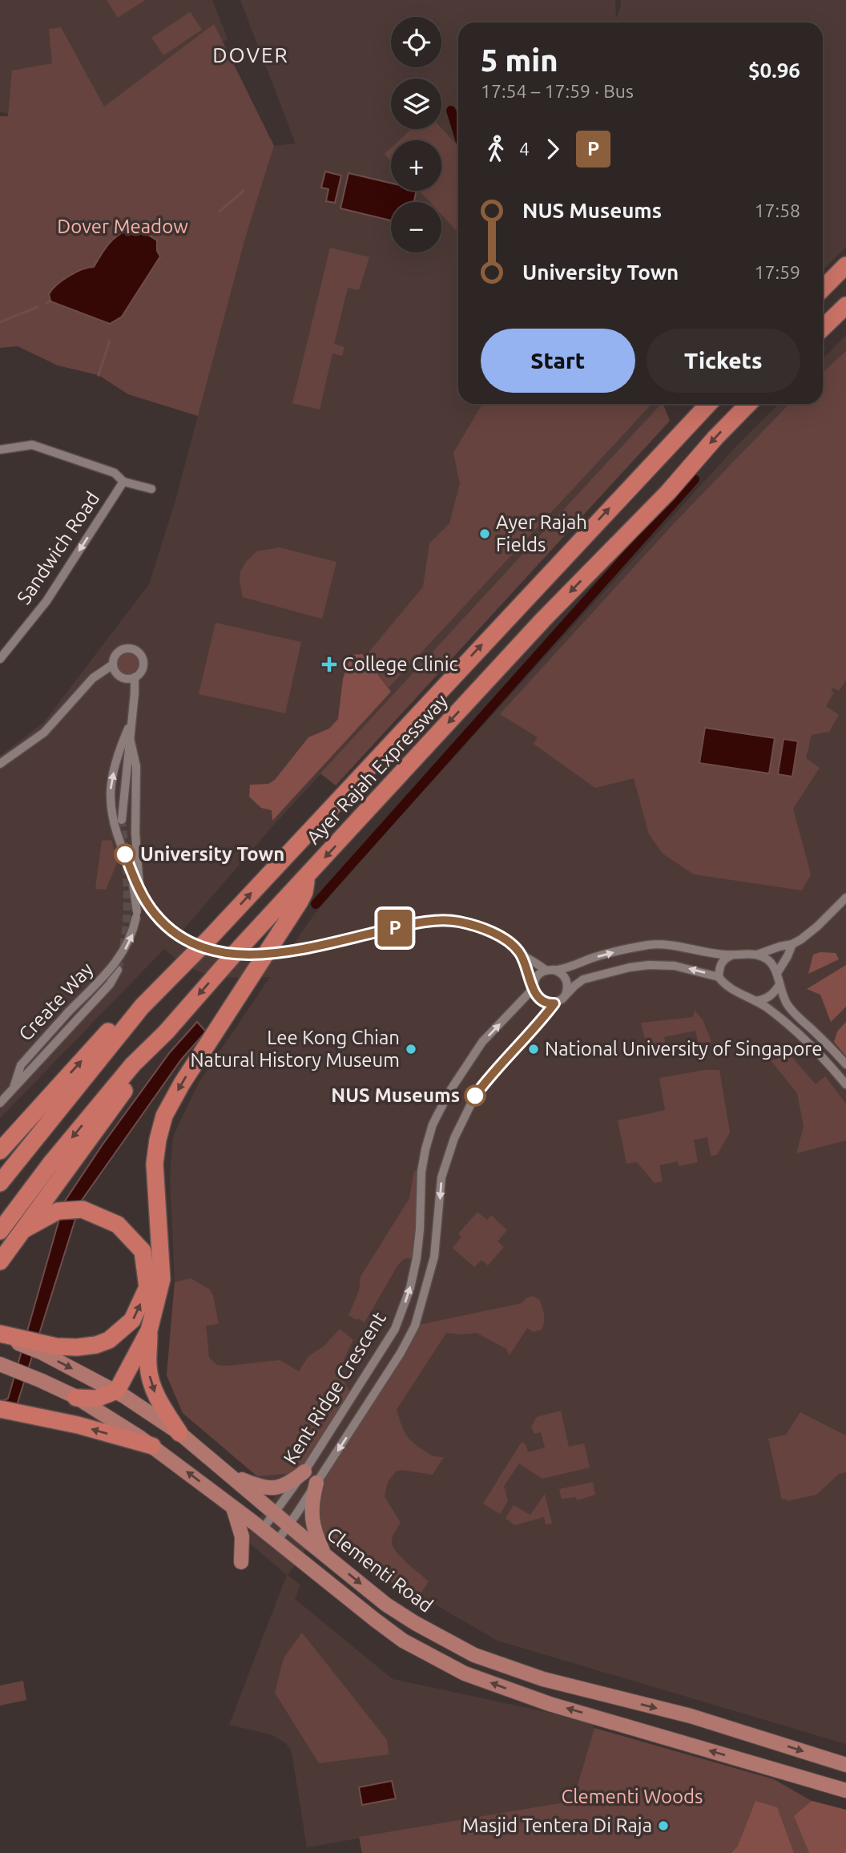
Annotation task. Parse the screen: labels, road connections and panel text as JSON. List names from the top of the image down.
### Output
{
  "streets": {
    "highway": ["Ayer Rajah Expressway"],
    "main road": ["Clementi Road"],
    "street": ["Sandwich Road", "Create Way", "Kent Ridge Crescent"]
  },
  "crossings": [
    ["Kent Ridge Crescent", "Clementi Road"]
  ],
  "one_way": ["Sandwich Road"],
  "districts": ["DOVER"],
  "parks": ["Dover Meadow", "Clementi Woods"],
  "places": {
    "other": [
      "Ayer Rajah Fields",
      "University Town",
      "Lee Kong Chian Natural History Museum",
      "National University of Singapore",
      "NUS Museums",
      "Masjid Tentera Di Raja"
    ],
    "health": ["College Clinic"]
  },
  "lines": ["bus line P"],
  "page": {
    "on_map": "P",
    "map_buttons": ["+", "−"],
    "heading": ["5 min", "17:54 – 17:59 · Bus", "$0.96"],
    "legs": ["4", "P"],
    "list": [
      {
        "name": "NUS Museums",
        "value": "17:58"
      },
      {
        "name": "University Town",
        "value": "17:59"
      }
    ],
    "buttons": ["Start", "Tickets"]
  }
}
